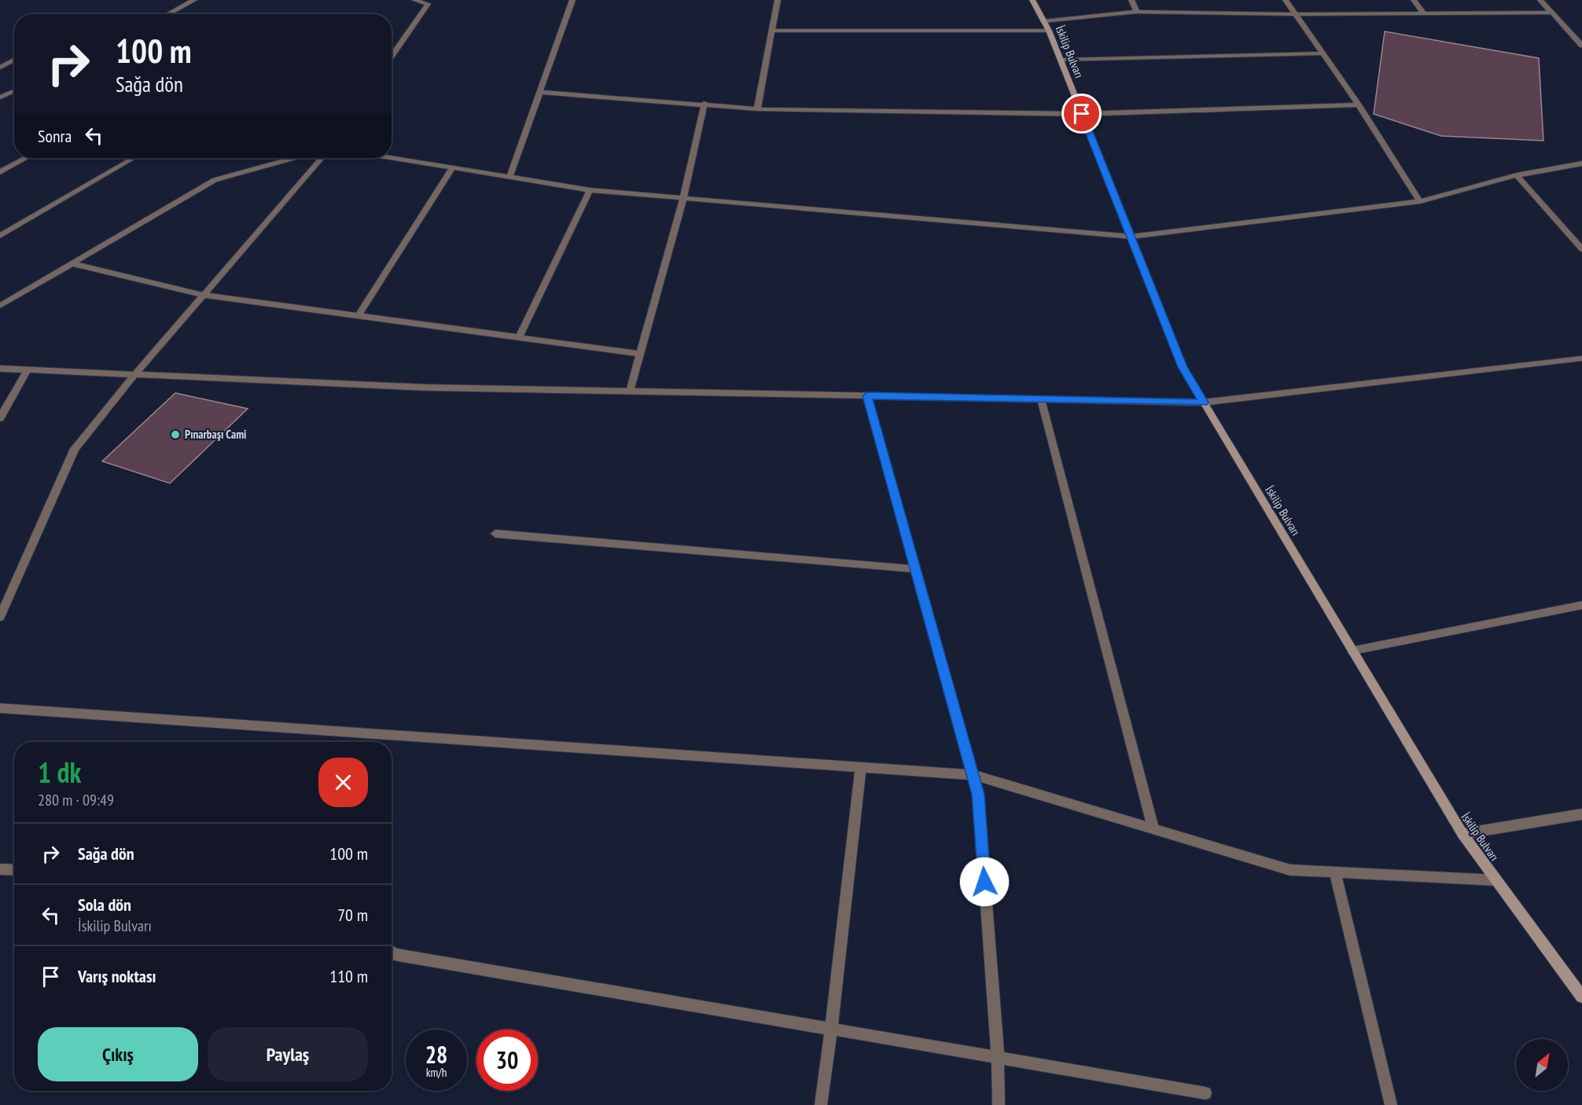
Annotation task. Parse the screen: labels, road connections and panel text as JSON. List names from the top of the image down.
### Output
{
  "streets": {
    "main road": ["İskilip Bulvarı"]
  },
  "places": ["Pınarbaşı Cami"],
  "north": "top right",
  "page": {
    "turn": ["100 m", "Sağa dön"],
    "then": "Sonra",
    "heading": ["1 dk", "280 m · 09:49"],
    "list": [
      {
        "name": "Sağa dön",
        "value": "100 m"
      },
      {
        "name": "Sola dön",
        "note": "İskilip Bulvarı",
        "value": "70 m"
      },
      {
        "name": "Varış noktası",
        "value": "110 m"
      }
    ],
    "buttons": ["Çıkış", "Paylaş"],
    "speed": "28 km/h",
    "limit": "30"
  }
}
